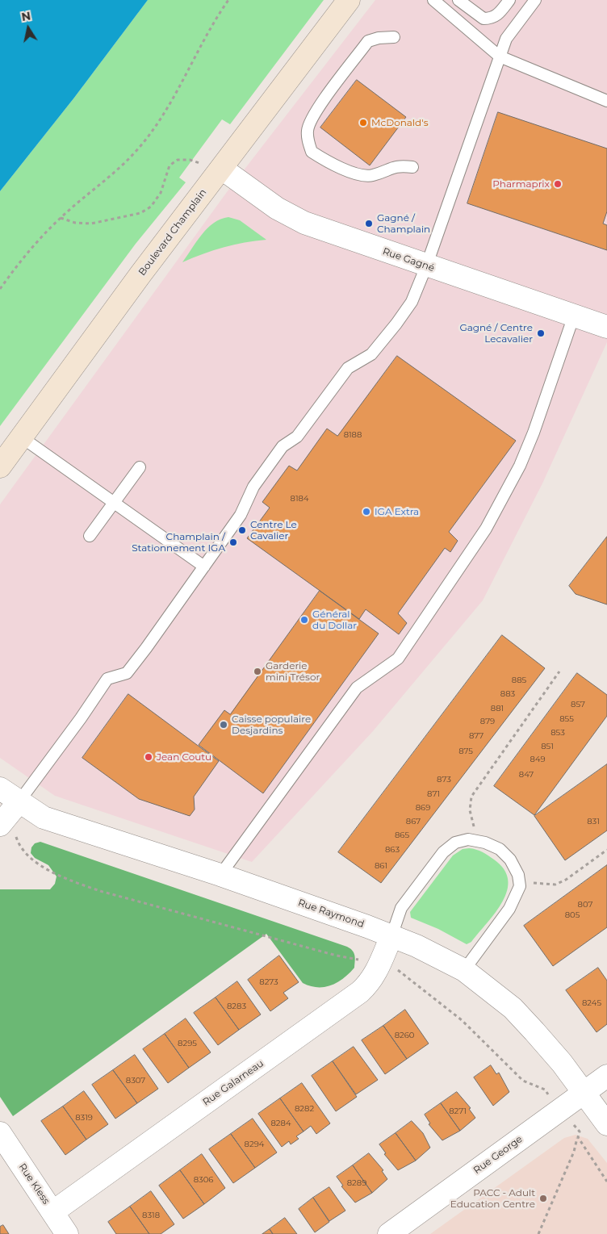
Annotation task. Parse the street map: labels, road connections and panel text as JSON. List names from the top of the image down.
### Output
{
  "streets": {
    "main road": ["Boulevard Champlain"],
    "street": [
      "Rue Gagné",
      "Rue Raymond",
      "Rue Galarneau",
      "Rue George",
      "Rue Kless"
    ]
  },
  "crossings": [
    ["Boulevard Champlain", "Rue Gagné"],
    ["Rue Raymond", "Rue Galarneau"],
    ["Rue Raymond", "Rue George"],
    ["Rue Galarneau", "Rue Kless"]
  ],
  "places": [
    "McDonald's",
    "Pharmaprix",
    "Gagné / Champlain",
    "Gagné / Centre Lecavalier",
    "IGA Extra",
    "Centre Le Cavalier",
    "Champlain / Stationnement IGA",
    "Général du Dollar",
    "Garderie mini Trésor",
    "Caisse populaire Desjardins",
    "Jean Coutu",
    "PACC - Adult Education Centre"
  ],
  "house_numbers": [
    "8188",
    "8184",
    "885",
    "883",
    "857",
    "881",
    "855",
    "879",
    "853",
    "877",
    "851",
    "875",
    "849",
    "847",
    "873",
    "871",
    "869",
    "867",
    "831",
    "865",
    "863",
    "861",
    "807",
    "805",
    "8273",
    "8245",
    "8283",
    "8260",
    "8295",
    "8307",
    "8282",
    "8271",
    "8319",
    "8284",
    "8294",
    "8306",
    "8289",
    "8318"
  ],
  "north": "top"
}
